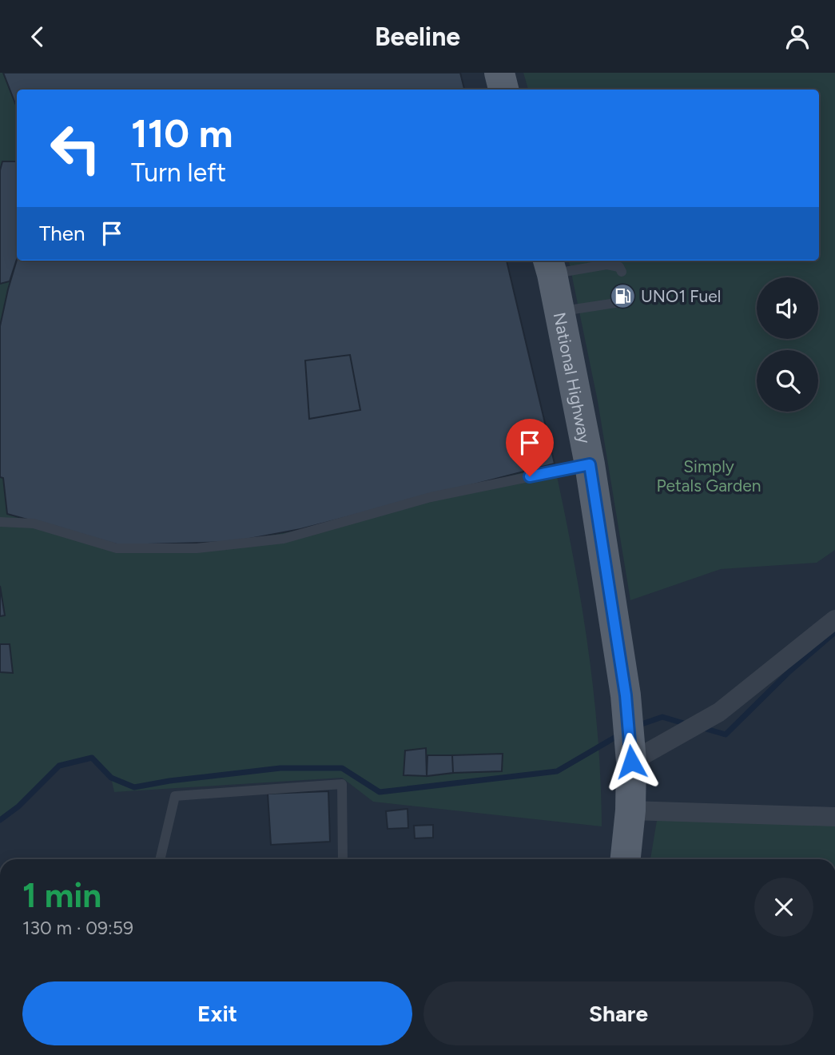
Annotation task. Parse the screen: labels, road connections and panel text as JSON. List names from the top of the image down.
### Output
{
  "streets": {
    "main road": ["National Highway"]
  },
  "parks": ["Simply Petals Garden"],
  "places": {
    "fuel station": ["UNO1 Fuel"]
  },
  "page": {
    "header": "Beeline",
    "turn": ["110 m", "Turn left"],
    "then": "Then",
    "heading": ["1 min", "130 m · 09:59"],
    "buttons": ["Exit", "Share"]
  }
}
